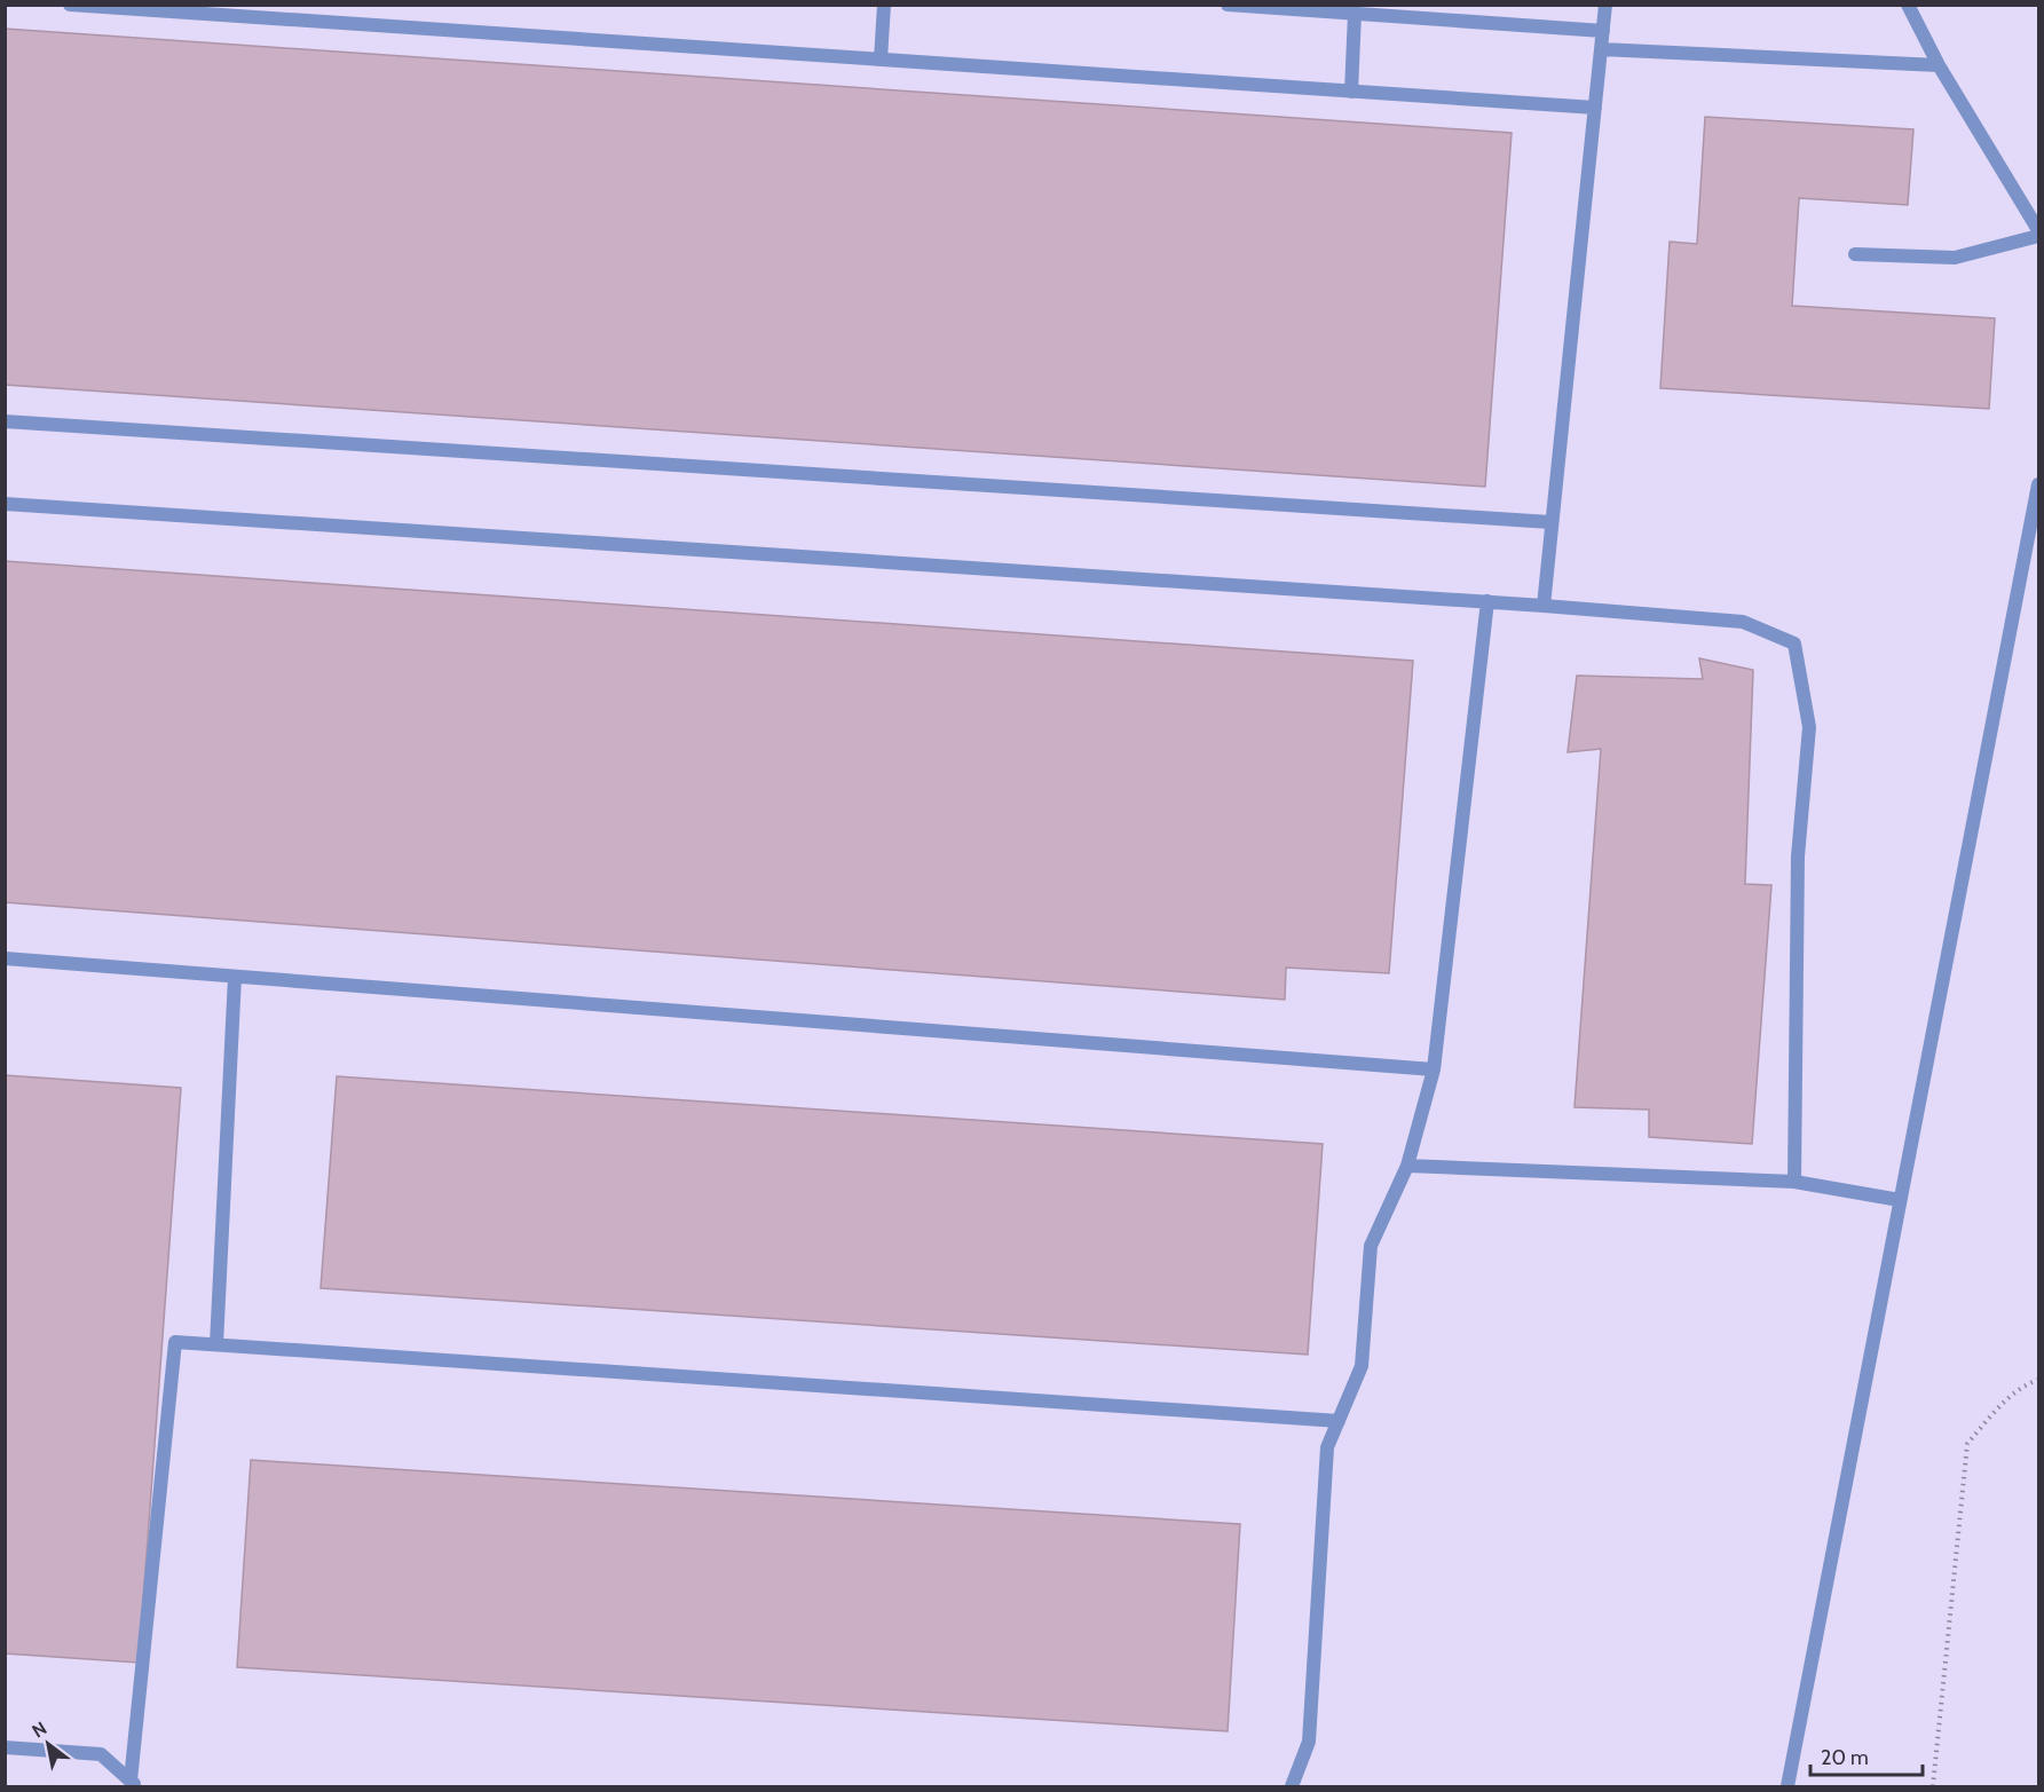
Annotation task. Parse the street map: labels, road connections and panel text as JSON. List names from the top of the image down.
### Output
{
  "scale_bar": "20 m",
  "north": "top left"
}
